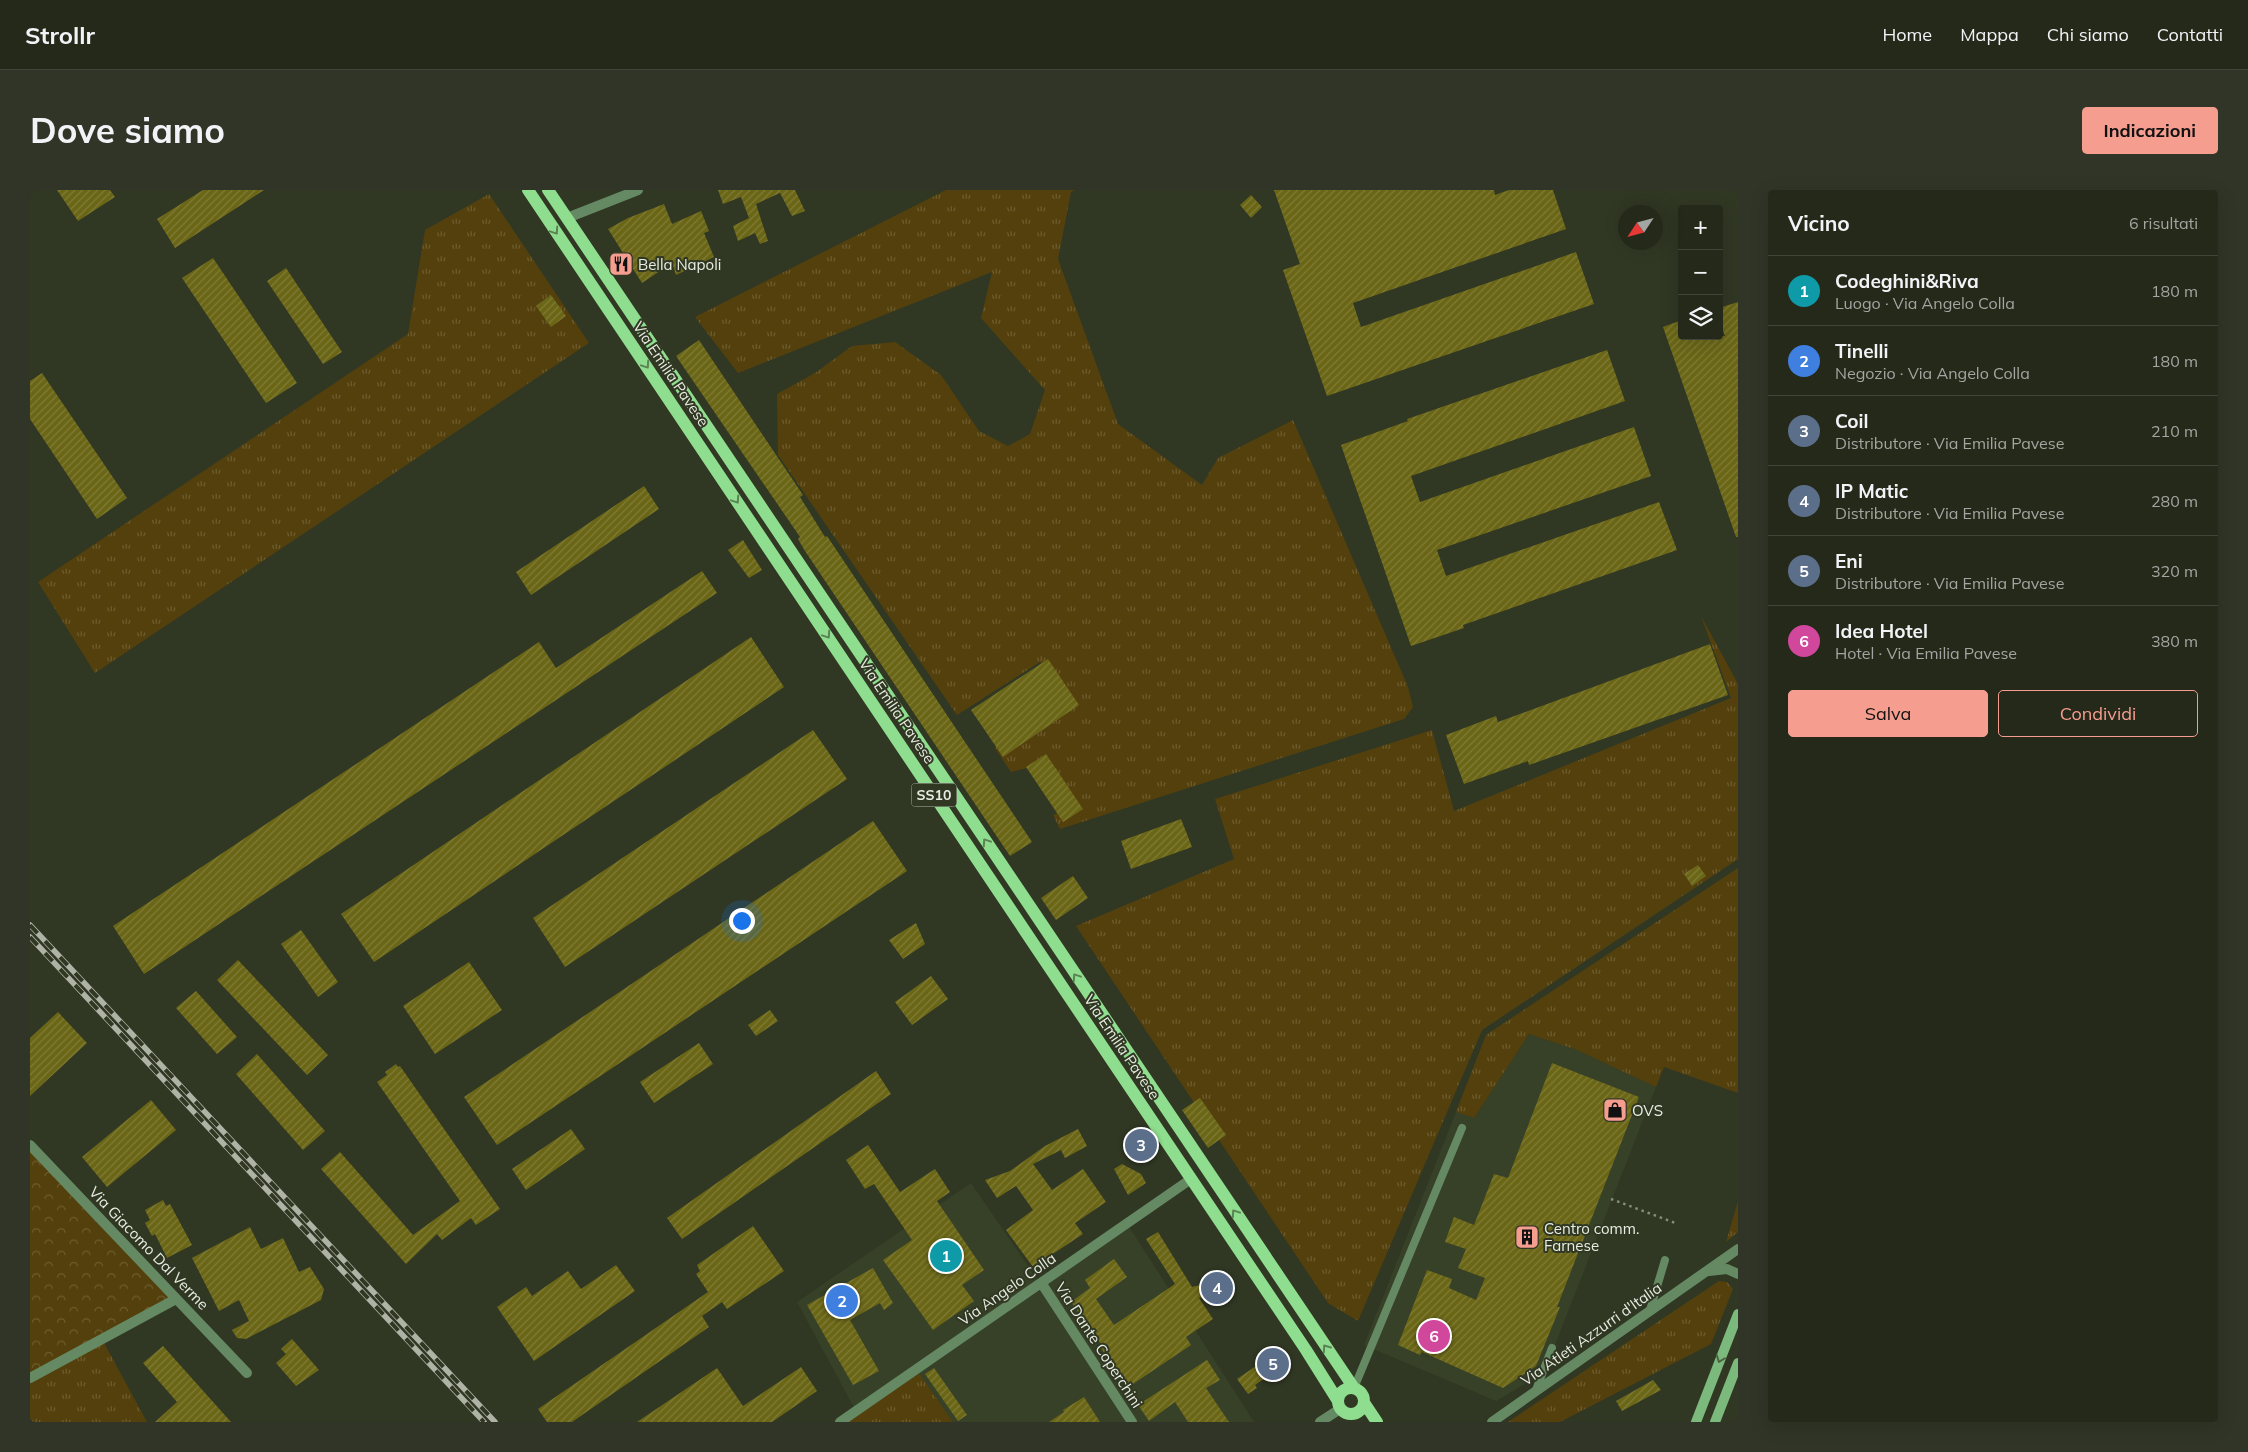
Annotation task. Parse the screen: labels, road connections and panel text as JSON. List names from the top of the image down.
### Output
{
  "streets": {
    "main road": ["Via Emilia Pavese", "SS10"],
    "street": [
      "Via Giacomo Dal Verme",
      "Via Angelo Colla",
      "Via Atleti Azzurri d'Italia",
      "Via Dante Coperchini"
    ]
  },
  "crossings": [
    ["Via Emilia Pavese", "Via Angelo Colla"],
    ["Via Angelo Colla", "Via Dante Coperchini"]
  ],
  "places": {
    "restaurant": ["Bella Napoli"],
    "shop": ["OVS"],
    "building": ["Centro comm. Farnese"]
  },
  "north": "bottom left",
  "page": {
    "header": "Strollr",
    "nav": [
      "Home",
      "Mappa",
      "Chi siamo",
      "Contatti"
    ],
    "buttons": [
      "Indicazioni",
      ["Salva", "Condividi"]
    ],
    "title": "Dove siamo",
    "heading": ["Vicino", "6 risultati"],
    "map_buttons": ["+", "−"],
    "list": [
      {
        "mark": "1",
        "name": "Codeghini&Riva",
        "note": "Luogo · Via Angelo Colla",
        "value": "180 m"
      },
      {
        "mark": "2",
        "name": "Tinelli",
        "note": "Negozio · Via Angelo Colla",
        "value": "180 m"
      },
      {
        "mark": "3",
        "name": "Coil",
        "note": "Distributore · Via Emilia Pavese",
        "value": "210 m"
      },
      {
        "mark": "4",
        "name": "IP Matic",
        "note": "Distributore · Via Emilia Pavese",
        "value": "280 m"
      },
      {
        "mark": "5",
        "name": "Eni",
        "note": "Distributore · Via Emilia Pavese",
        "value": "320 m"
      },
      {
        "mark": "6",
        "name": "Idea Hotel",
        "note": "Hotel · Via Emilia Pavese",
        "value": "380 m"
      }
    ],
    "pins": [
      "3",
      "1",
      "4",
      "2",
      "6",
      "5"
    ]
  }
}
